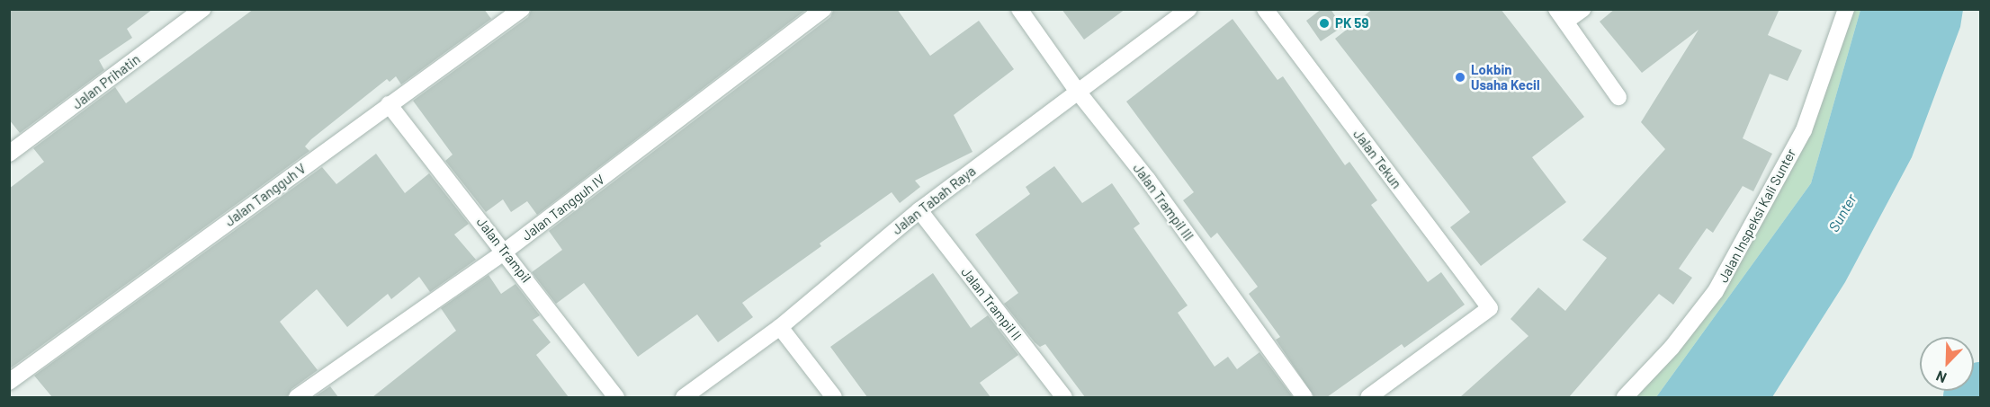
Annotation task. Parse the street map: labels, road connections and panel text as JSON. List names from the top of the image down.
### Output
{
  "streets": {
    "street": [
      "Jalan Prihatin",
      "Jalan Tekun",
      "Jalan Tangguh V",
      "Jalan Tabah Raya",
      "Jalan Trampil III",
      "Jalan Tangguh IV",
      "Jalan Inspeksi Kali Sunter",
      "Jalan Trampil",
      "Jalan Trampil II"
    ]
  },
  "crossings": [
    ["Jalan Tangguh V", "Jalan Trampil"],
    ["Jalan Tabah Raya", "Jalan Trampil III"],
    ["Jalan Tabah Raya", "Jalan Trampil II"],
    ["Jalan Tangguh IV", "Jalan Trampil"]
  ],
  "water": ["Sunter"],
  "places": ["PK 59", "Lokbin Usaha Kecil"],
  "north": "bottom left"
}
